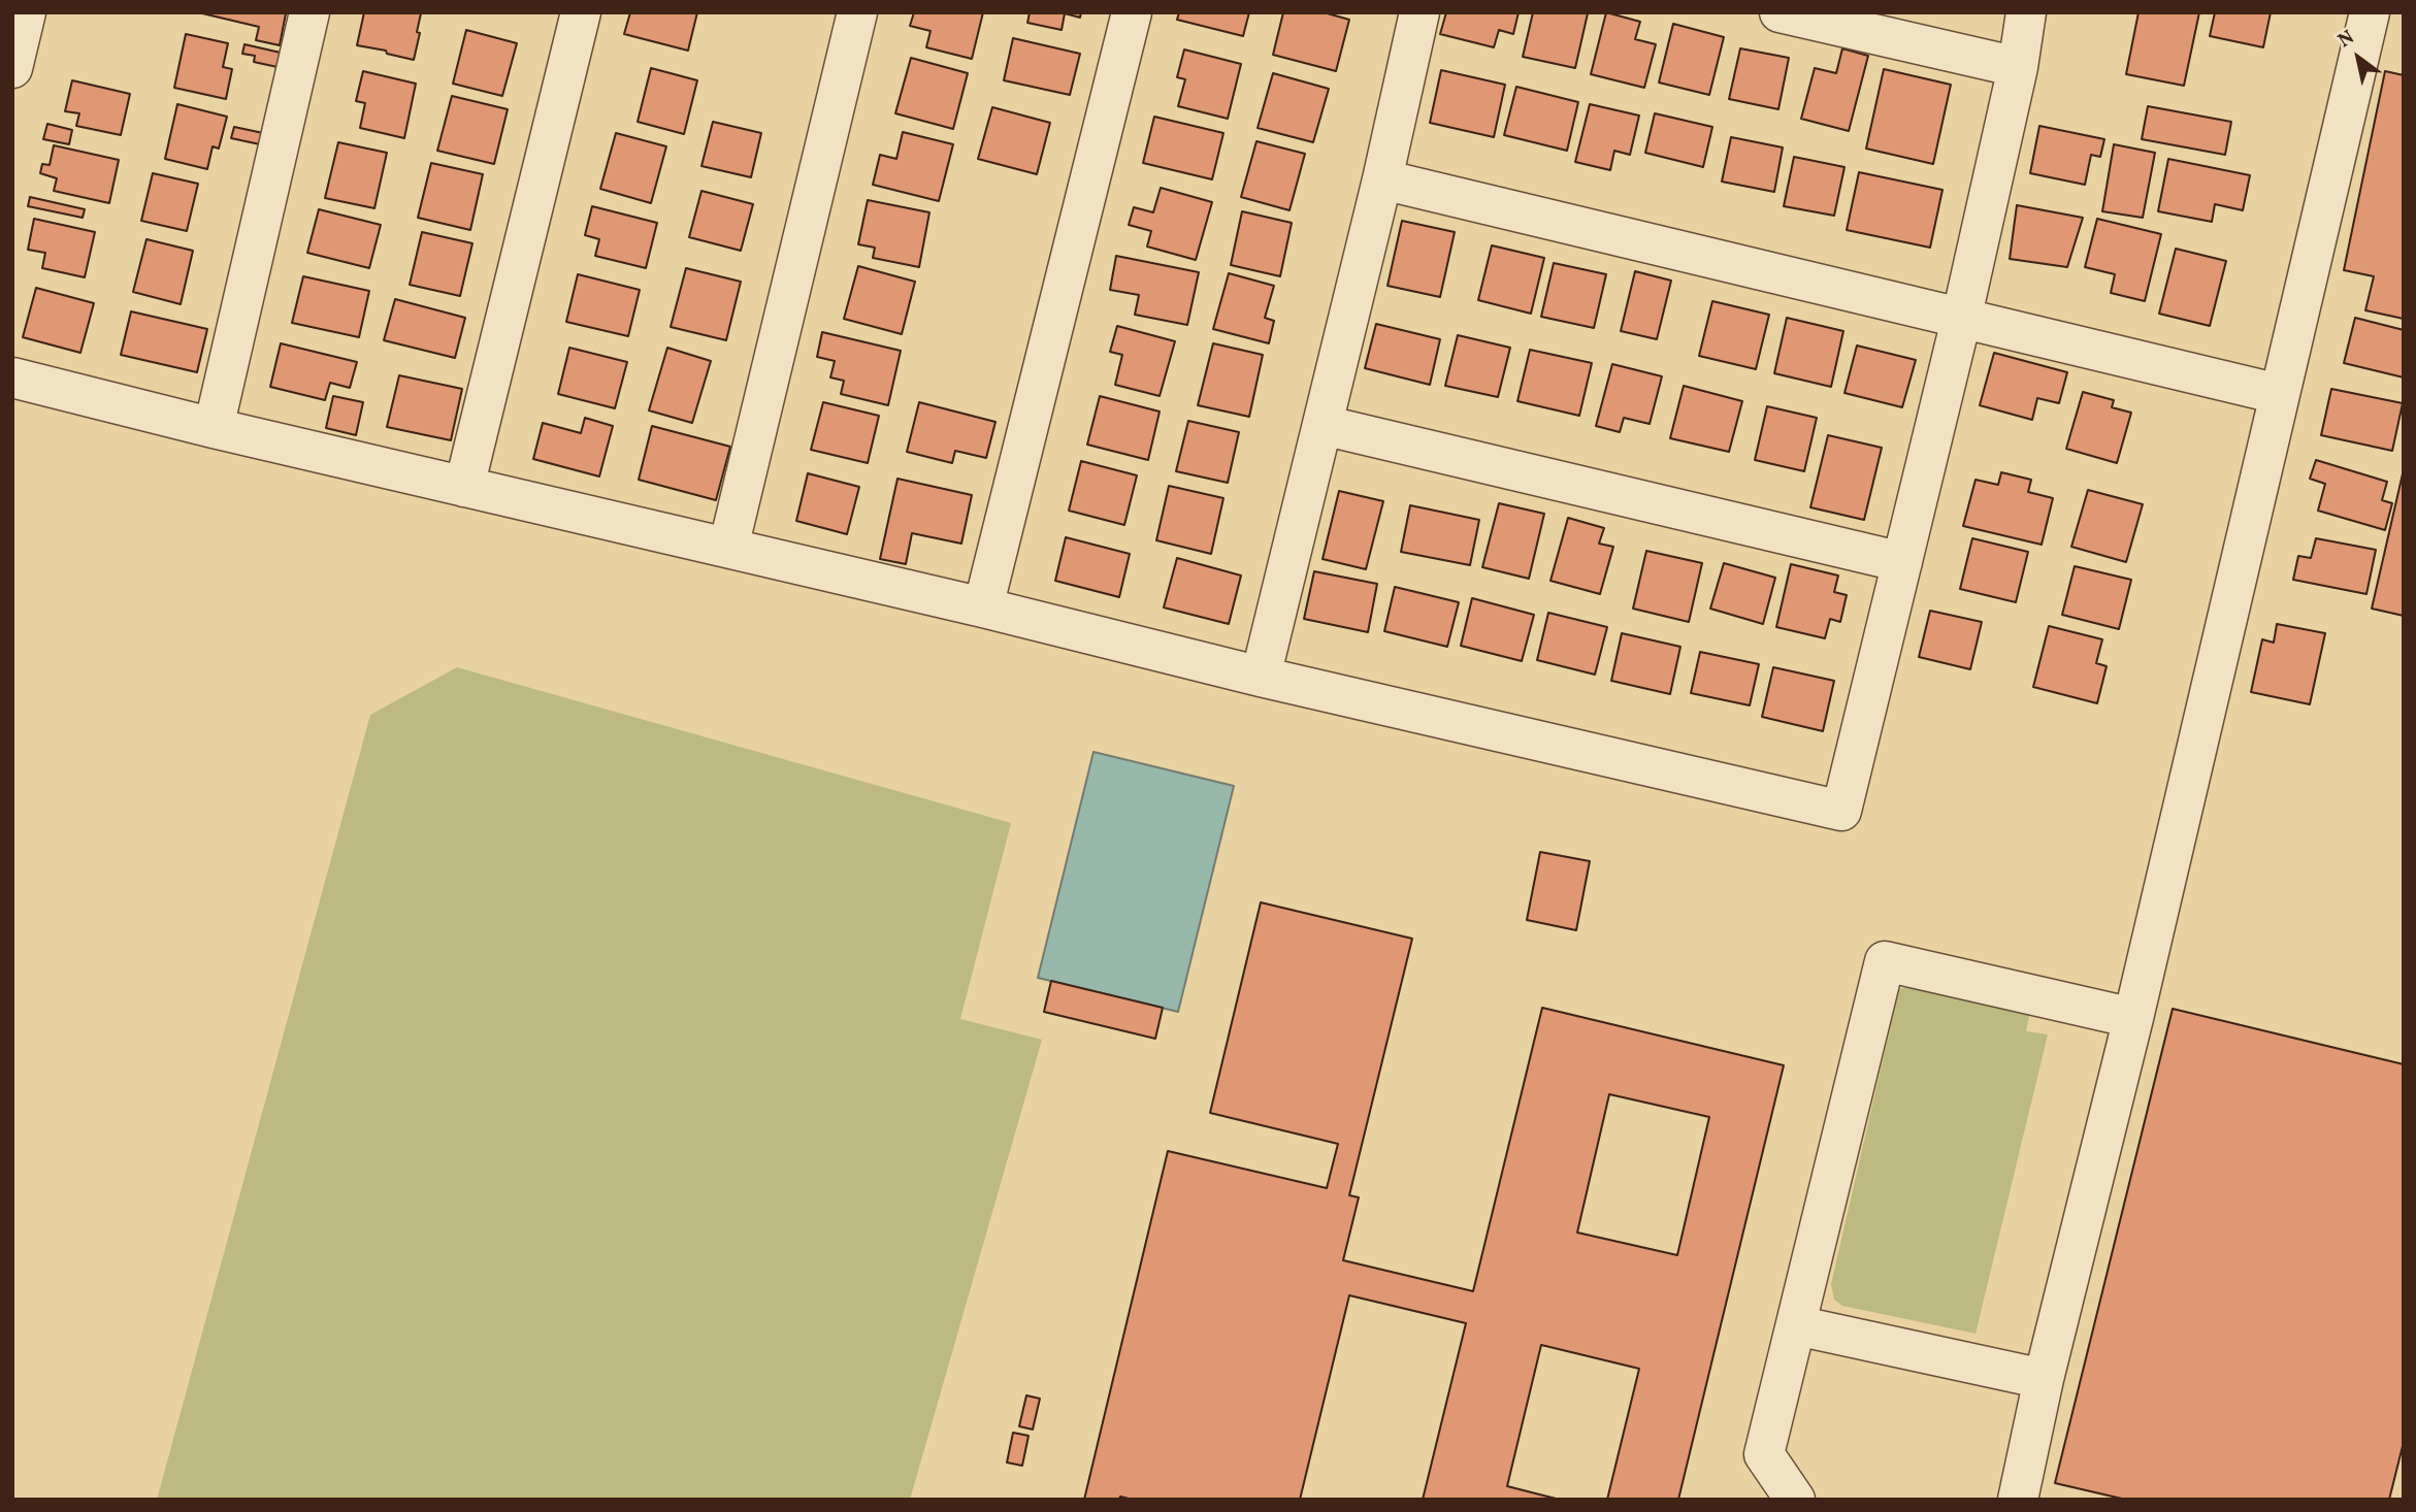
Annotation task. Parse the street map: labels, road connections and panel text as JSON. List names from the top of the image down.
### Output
{
  "north": "top left"
}
